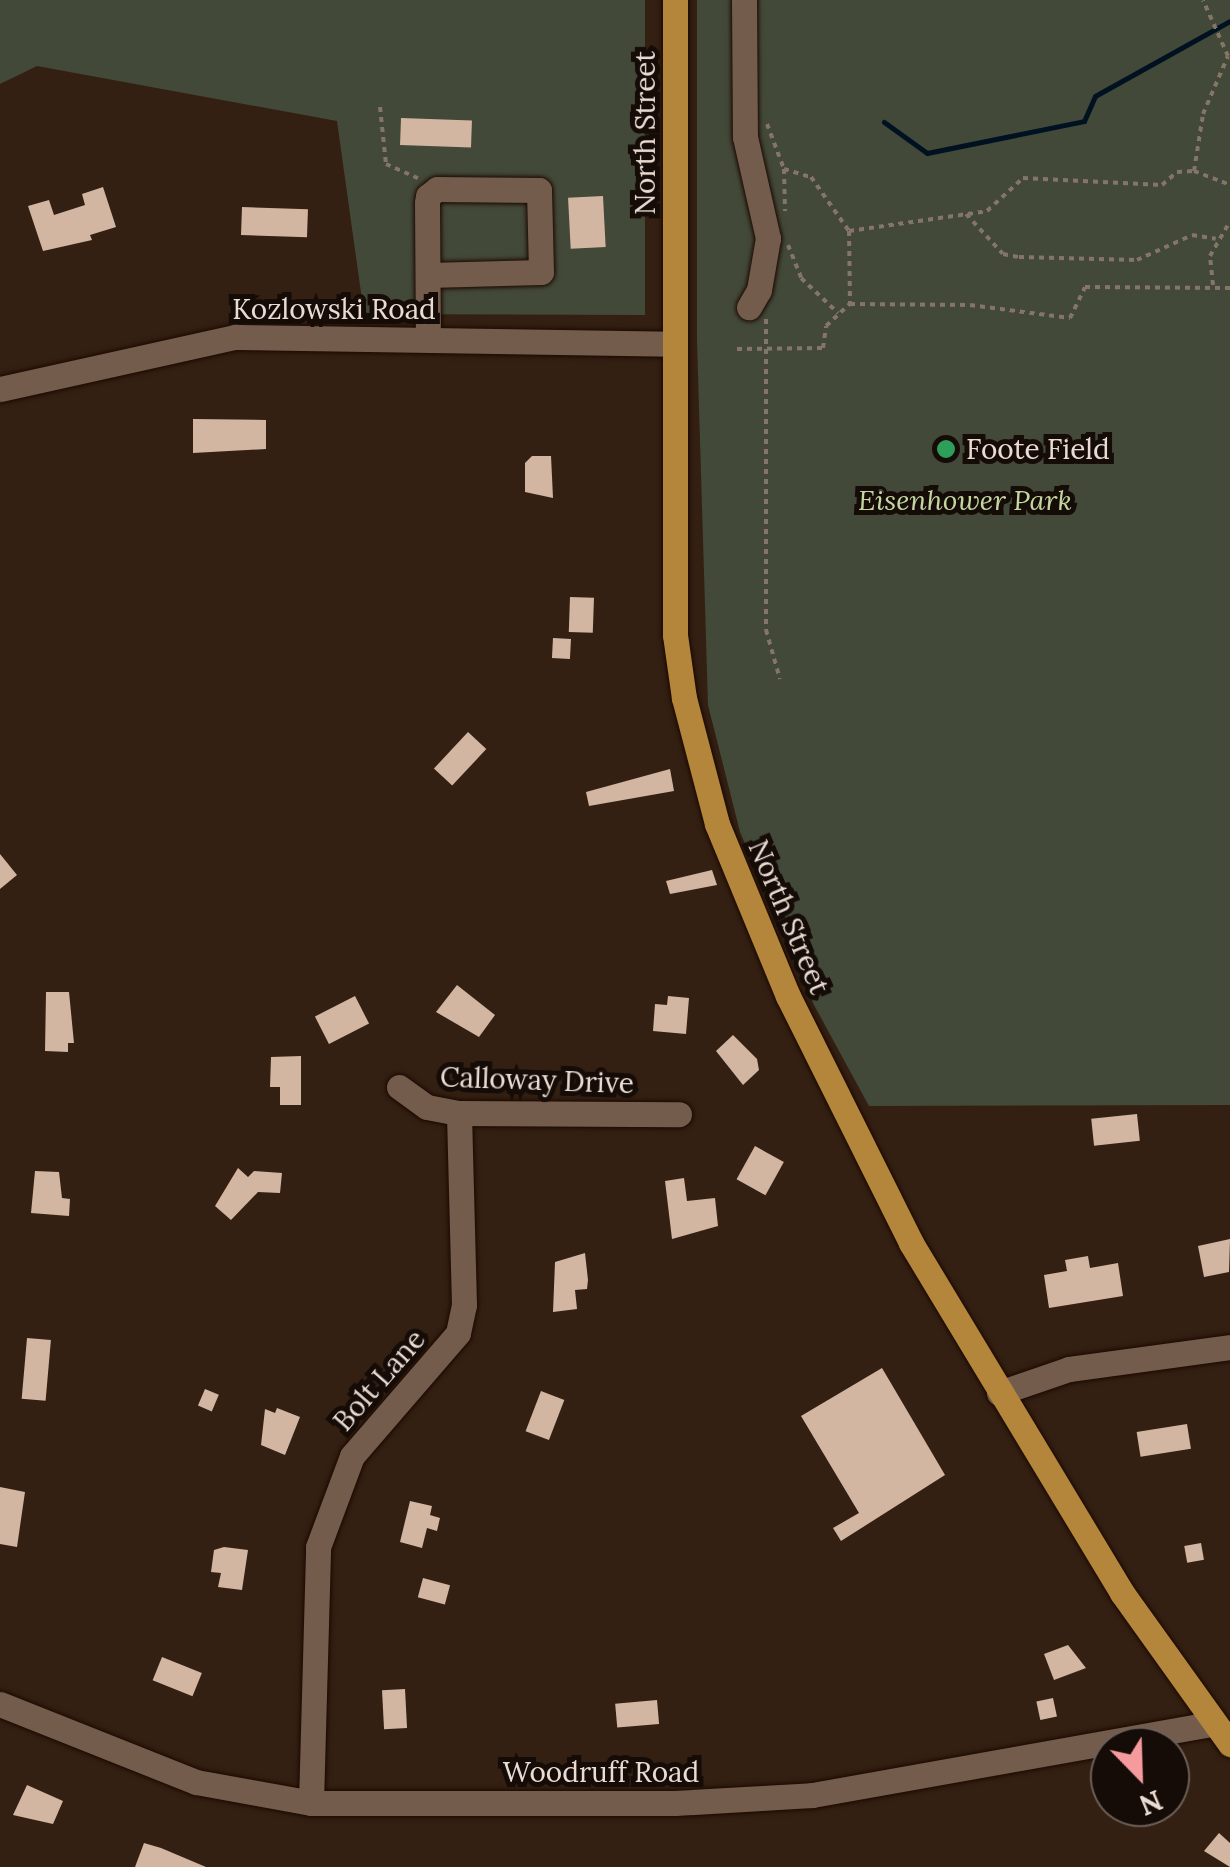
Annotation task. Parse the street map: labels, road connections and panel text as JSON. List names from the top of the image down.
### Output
{
  "streets": {
    "main road": ["North Street"],
    "street": [
      "Kozlowski Road",
      "Calloway Drive",
      "Bolt Lane",
      "Woodruff Road"
    ]
  },
  "crossings": [
    ["North Street", "Kozlowski Road"],
    ["North Street", "Woodruff Road"],
    ["Calloway Drive", "Bolt Lane"],
    ["Bolt Lane", "Woodruff Road"]
  ],
  "parks": ["Eisenhower Park"],
  "places": ["Foote Field"],
  "north": "bottom right"
}
